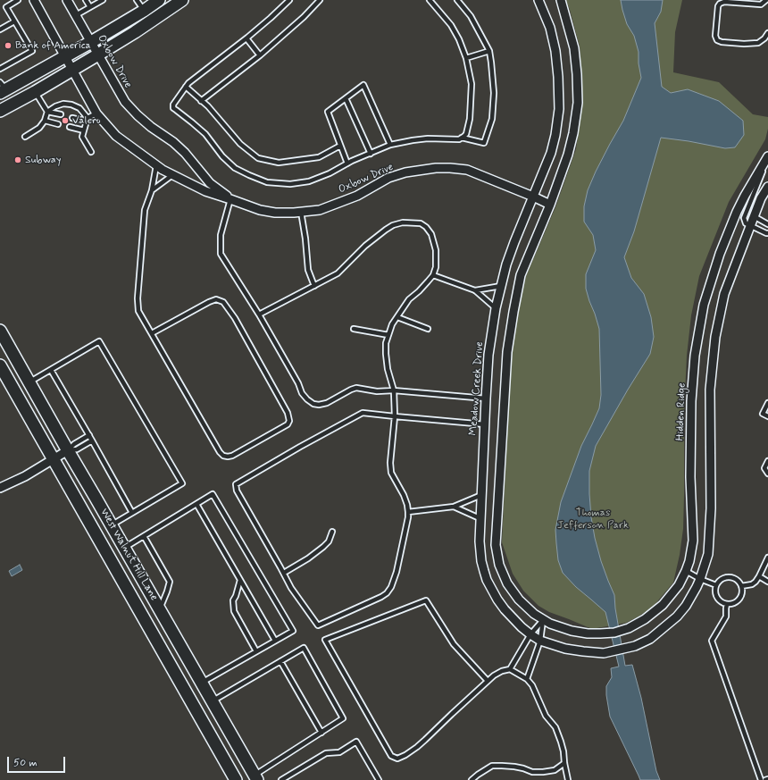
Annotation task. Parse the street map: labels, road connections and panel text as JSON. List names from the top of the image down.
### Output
{
  "streets": {
    "main road": ["West Walnut Hill Lane"],
    "street": ["Oxbow Drive", "Meadow Creek Drive", "Hidden Ridge"]
  },
  "crossings": [
    ["Oxbow Drive", "Meadow Creek Drive"]
  ],
  "parks": ["Thomas Jefferson Park"],
  "places": ["Bank of America", "Valero", "Subway"],
  "scale_bar": "50 m"
}
